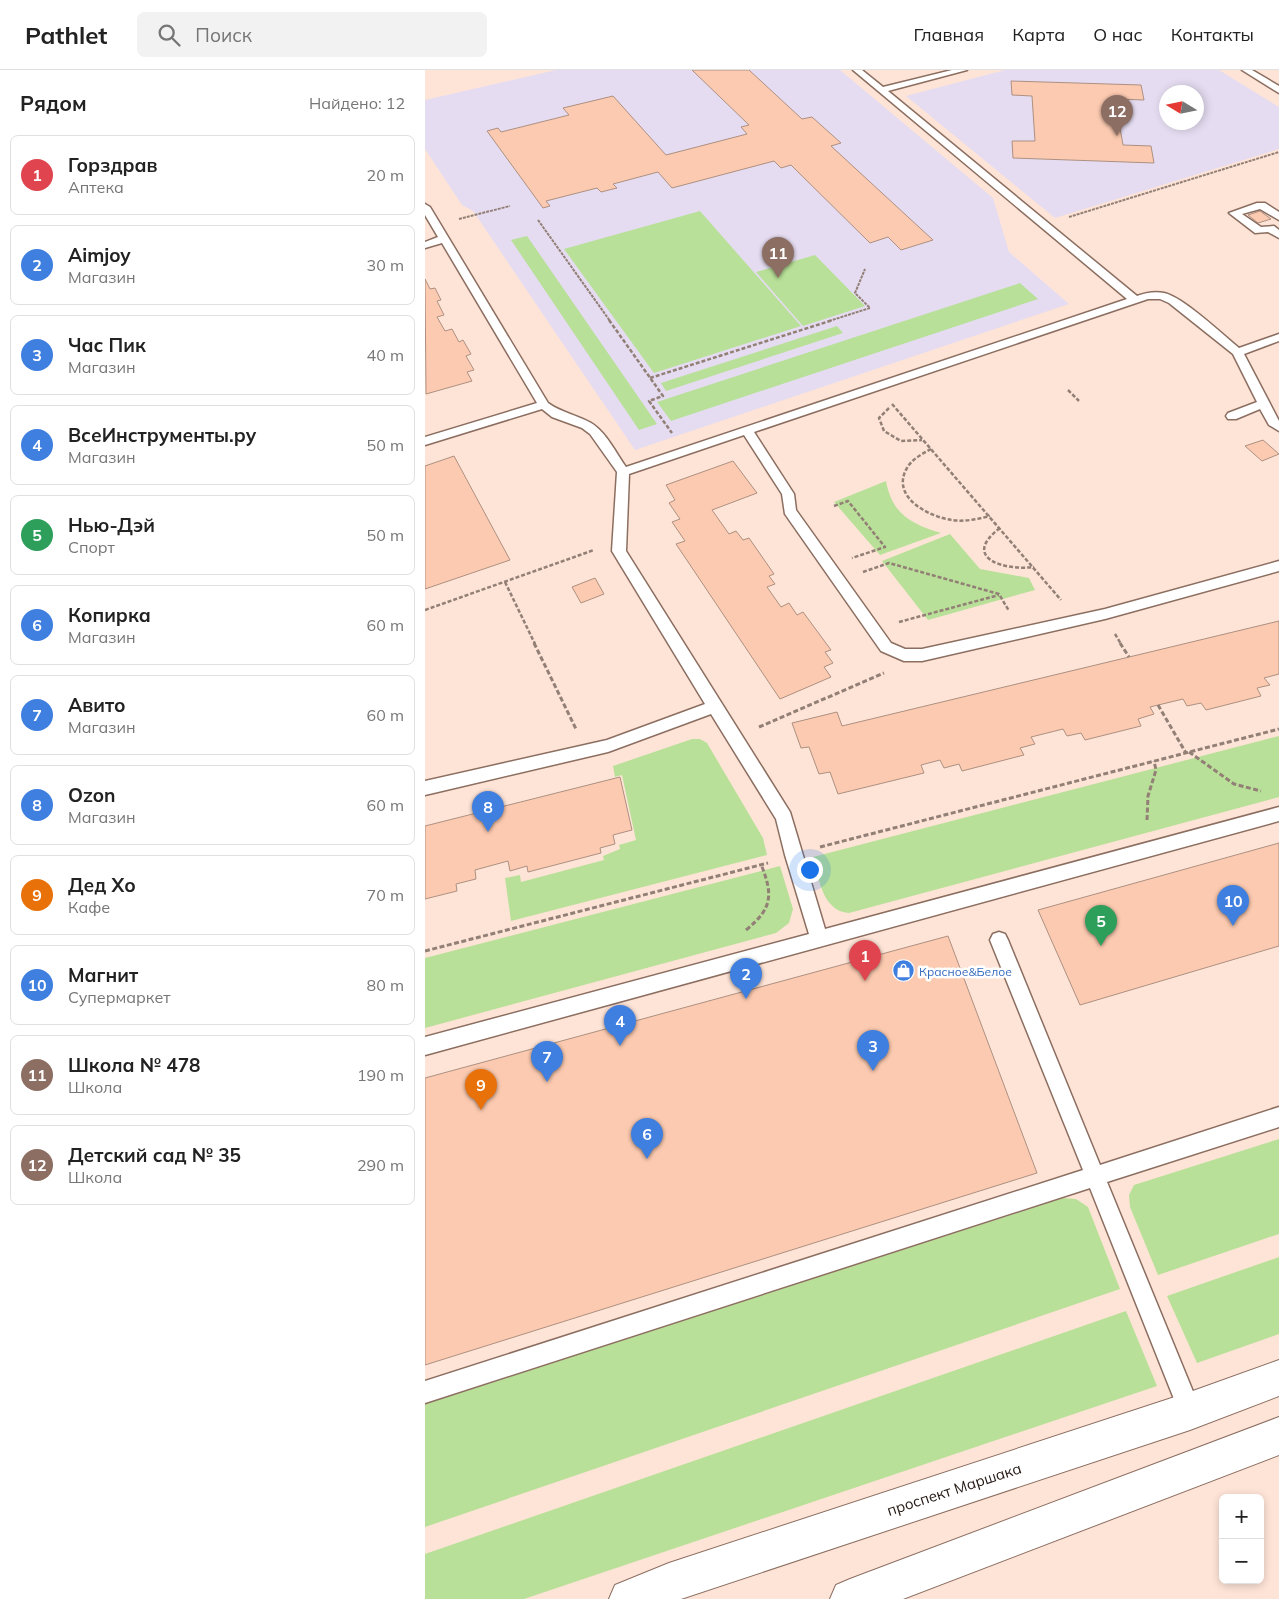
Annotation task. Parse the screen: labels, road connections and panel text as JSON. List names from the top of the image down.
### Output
{
  "streets": {
    "street": ["проспект Маршака"]
  },
  "places": {
    "shop": ["Красное&Белое"]
  },
  "north": "left",
  "page": {
    "header": "Pathlet",
    "search": "Поиск",
    "nav": [
      "Главная",
      "Карта",
      "О нас",
      "Контакты"
    ],
    "heading": ["Рядом", "Найдено: 12"],
    "pins": [
      "12",
      "11",
      "8",
      "10",
      "5",
      "1",
      "2",
      "4",
      "3",
      "7",
      "9",
      "6"
    ],
    "list": [
      {
        "mark": "1",
        "name": "Горздрав",
        "note": "Аптека",
        "value": "20 m"
      },
      {
        "mark": "2",
        "name": "Aimjoy",
        "note": "Магазин",
        "value": "30 m"
      },
      {
        "mark": "3",
        "name": "Час Пик",
        "note": "Магазин",
        "value": "40 m"
      },
      {
        "mark": "4",
        "name": "ВсеИнструменты.ру",
        "note": "Магазин",
        "value": "50 m"
      },
      {
        "mark": "5",
        "name": "Нью-Дэй",
        "note": "Спорт",
        "value": "50 m"
      },
      {
        "mark": "6",
        "name": "Копирка",
        "note": "Магазин",
        "value": "60 m"
      },
      {
        "mark": "7",
        "name": "Авито",
        "note": "Магазин",
        "value": "60 m"
      },
      {
        "mark": "8",
        "name": "Ozon",
        "note": "Магазин",
        "value": "60 m"
      },
      {
        "mark": "9",
        "name": "Дед Хо",
        "note": "Кафе",
        "value": "70 m"
      },
      {
        "mark": "10",
        "name": "Магнит",
        "note": "Супермаркет",
        "value": "80 m"
      },
      {
        "mark": "11",
        "name": "Школа № 478",
        "note": "Школа",
        "value": "190 m"
      },
      {
        "mark": "12",
        "name": "Детский сад № 35",
        "note": "Школа",
        "value": "290 m"
      }
    ],
    "map_buttons": ["+", "−"]
  }
}
